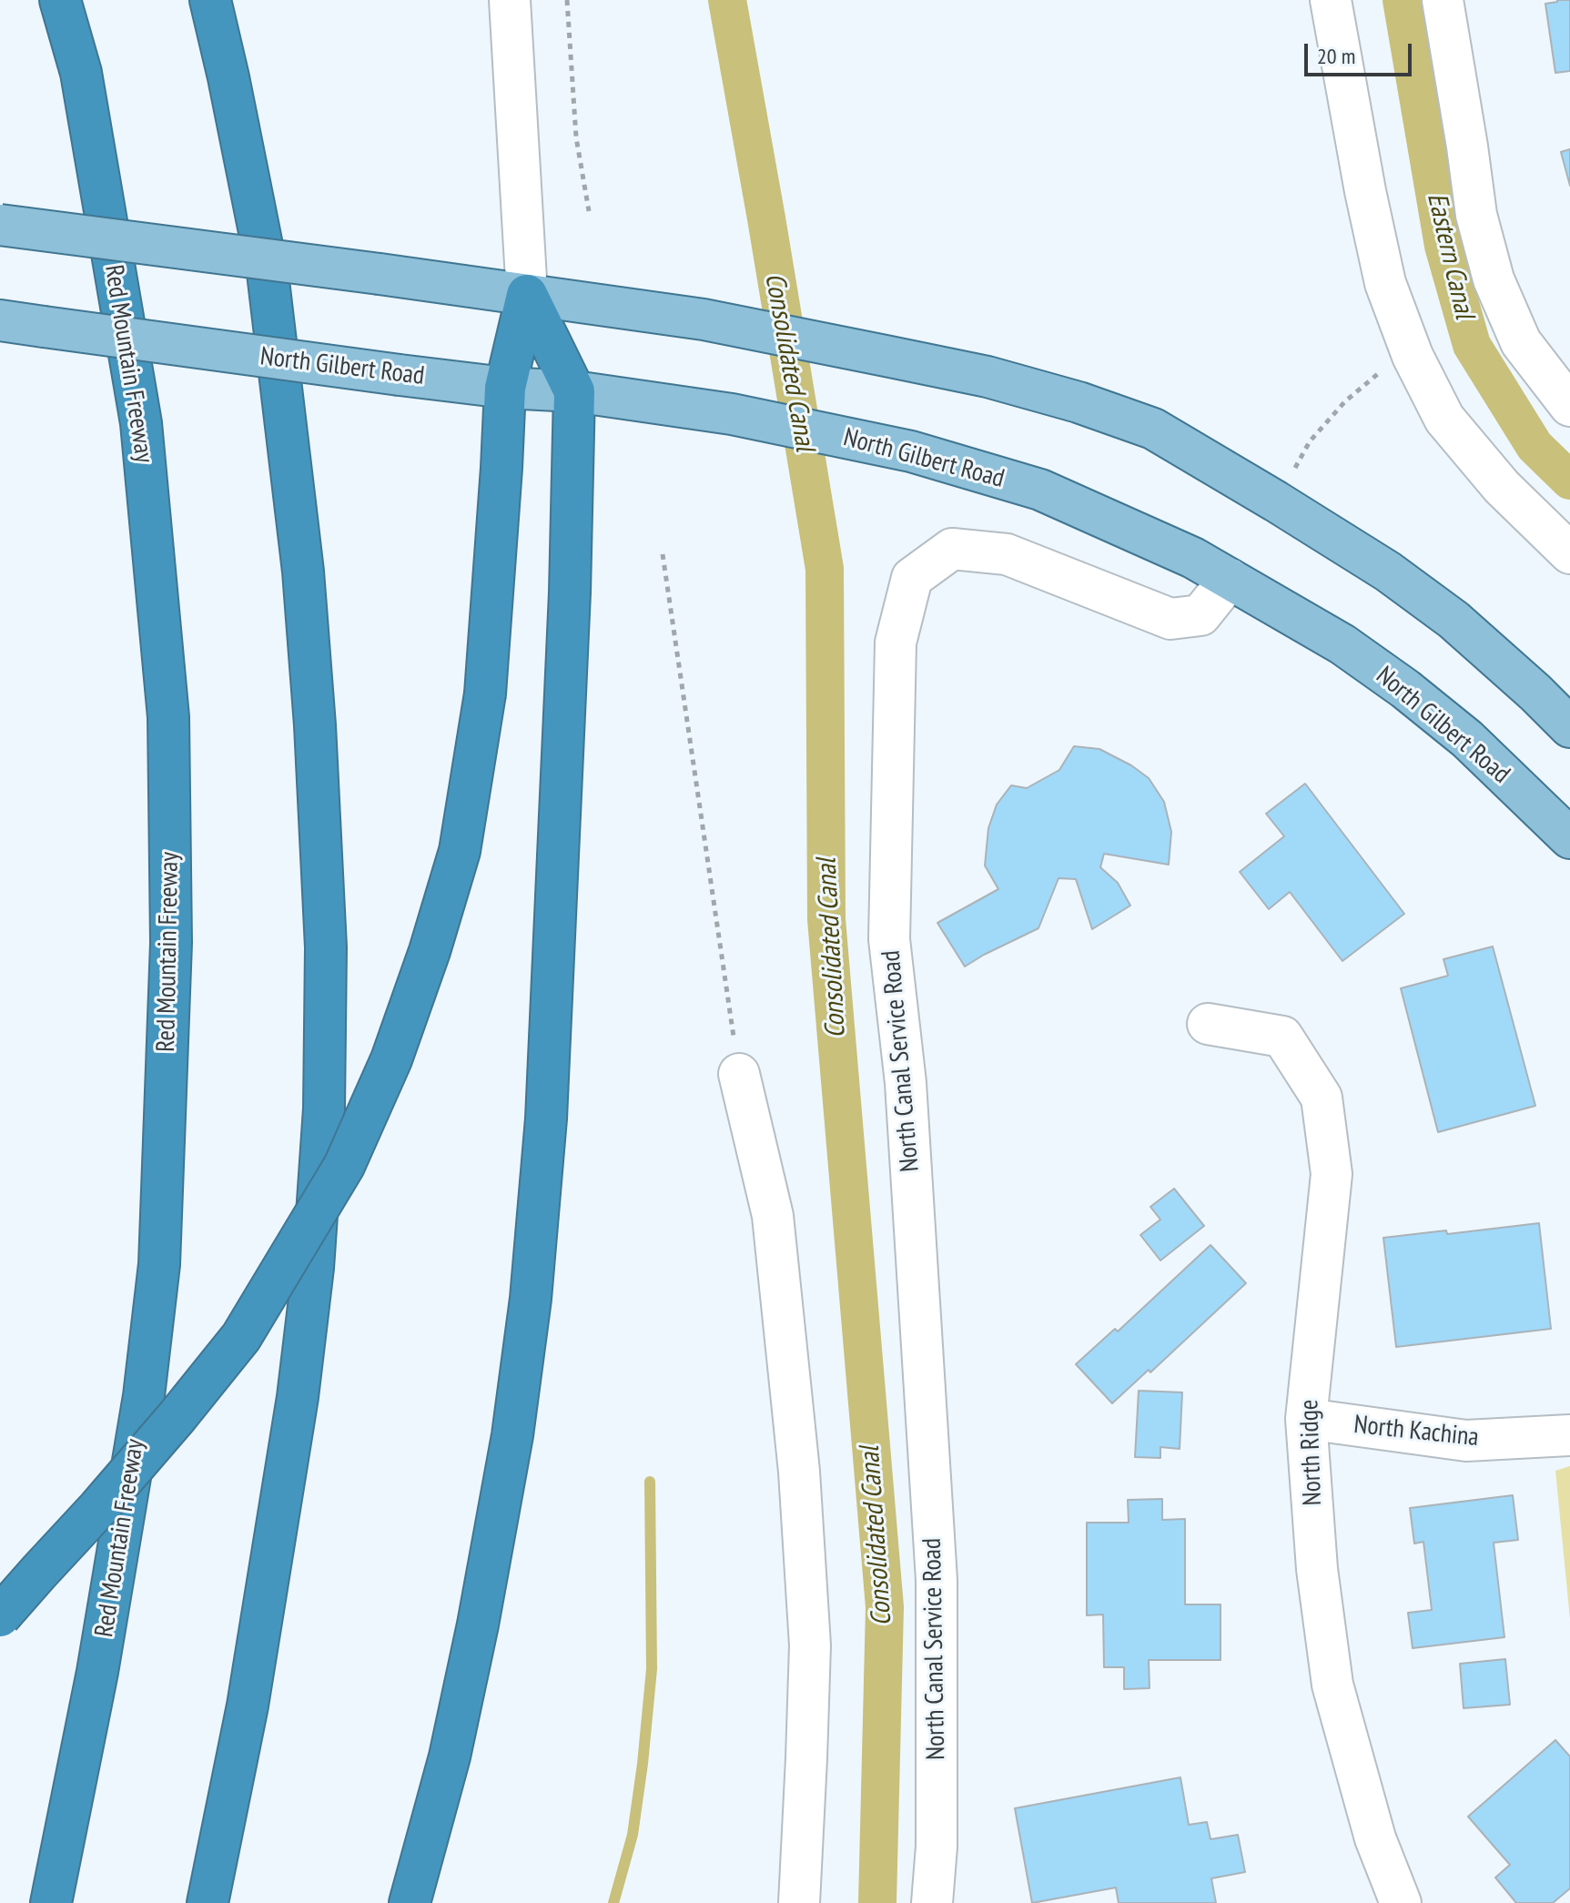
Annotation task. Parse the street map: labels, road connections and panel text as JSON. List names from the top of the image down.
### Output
{
  "streets": {
    "highway": ["Red Mountain Freeway"],
    "main road": ["North Gilbert Road"],
    "street": ["North Canal Service Road", "North Kachina", "North Ridge"]
  },
  "crossings": [
    ["North Gilbert Road", "North Canal Service Road"],
    ["North Kachina", "North Ridge"]
  ],
  "water": ["Eastern Canal", "Consolidated Canal"],
  "scale_bar": "20 m"
}
